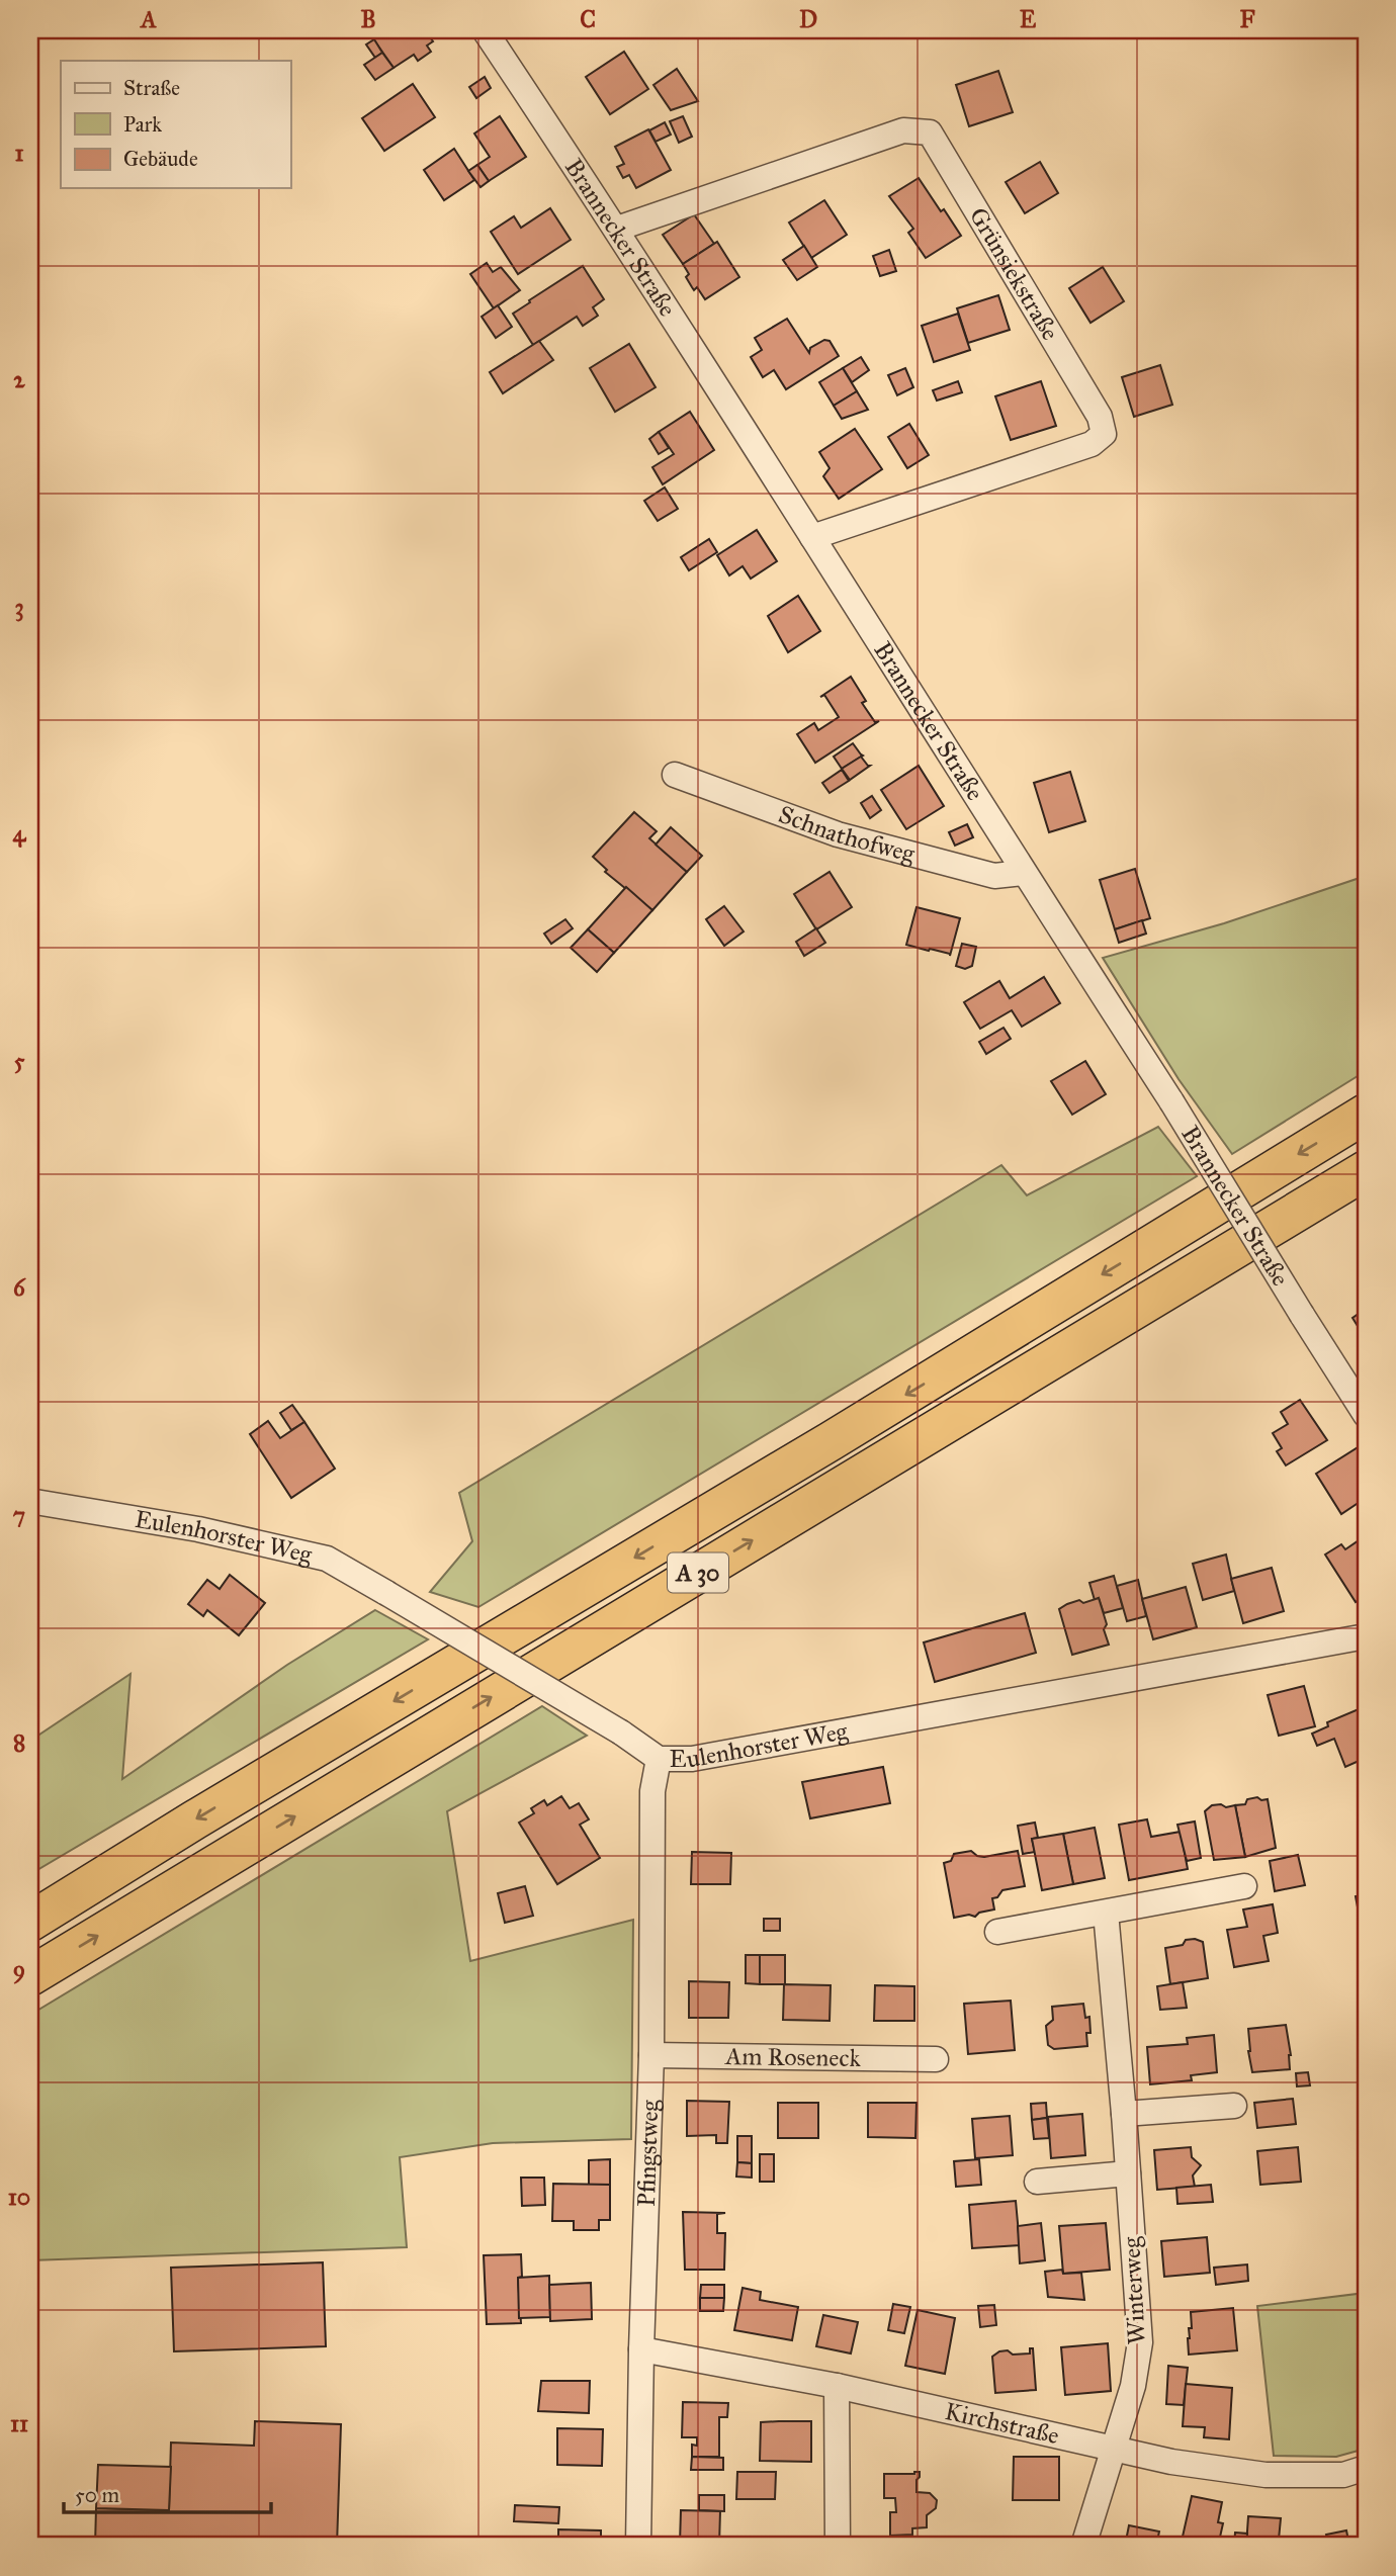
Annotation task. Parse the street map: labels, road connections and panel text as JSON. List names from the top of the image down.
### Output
{
  "streets": {
    "highway": ["A 30"],
    "street": [
      "Brannecker Straße",
      "Grünsiekstraße",
      "Schnathofweg",
      "Eulenhorster Weg",
      "Am Roseneck",
      "Pfingstweg",
      "Winterweg",
      "Kirchstraße"
    ]
  },
  "crossings": [
    ["Brannecker Straße", "Grünsiekstraße"],
    ["Brannecker Straße", "Schnathofweg"],
    ["Eulenhorster Weg", "Pfingstweg"],
    ["Am Roseneck", "Pfingstweg"],
    ["Pfingstweg", "Kirchstraße"],
    ["Winterweg", "Kirchstraße"]
  ],
  "legend": ["Straße", "Park", "Gebäude"],
  "scale_bar": "50 m",
  "grid": {
    "columns": [
      "A",
      "B",
      "C",
      "D",
      "E",
      "F"
    ],
    "rows": [
      "1",
      "2",
      "3",
      "4",
      "5",
      "6",
      "7",
      "8",
      "9",
      "10",
      "11"
    ]
  }
}
